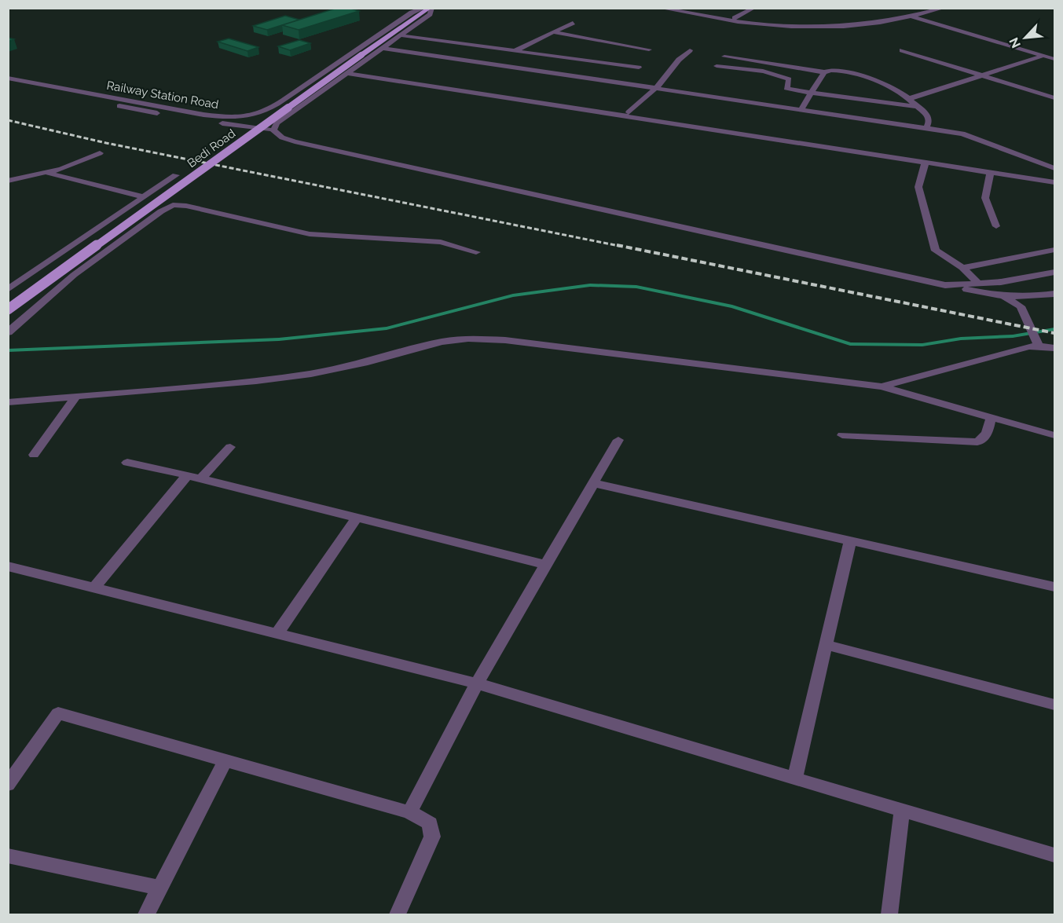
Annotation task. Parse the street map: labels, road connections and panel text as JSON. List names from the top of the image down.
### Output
{
  "streets": {
    "main road": ["Bedi Road"],
    "street": ["Railway Station Road"]
  },
  "crossings": [
    ["Railway Station Road", "Bedi Road"]
  ],
  "north": "bottom left"
}
